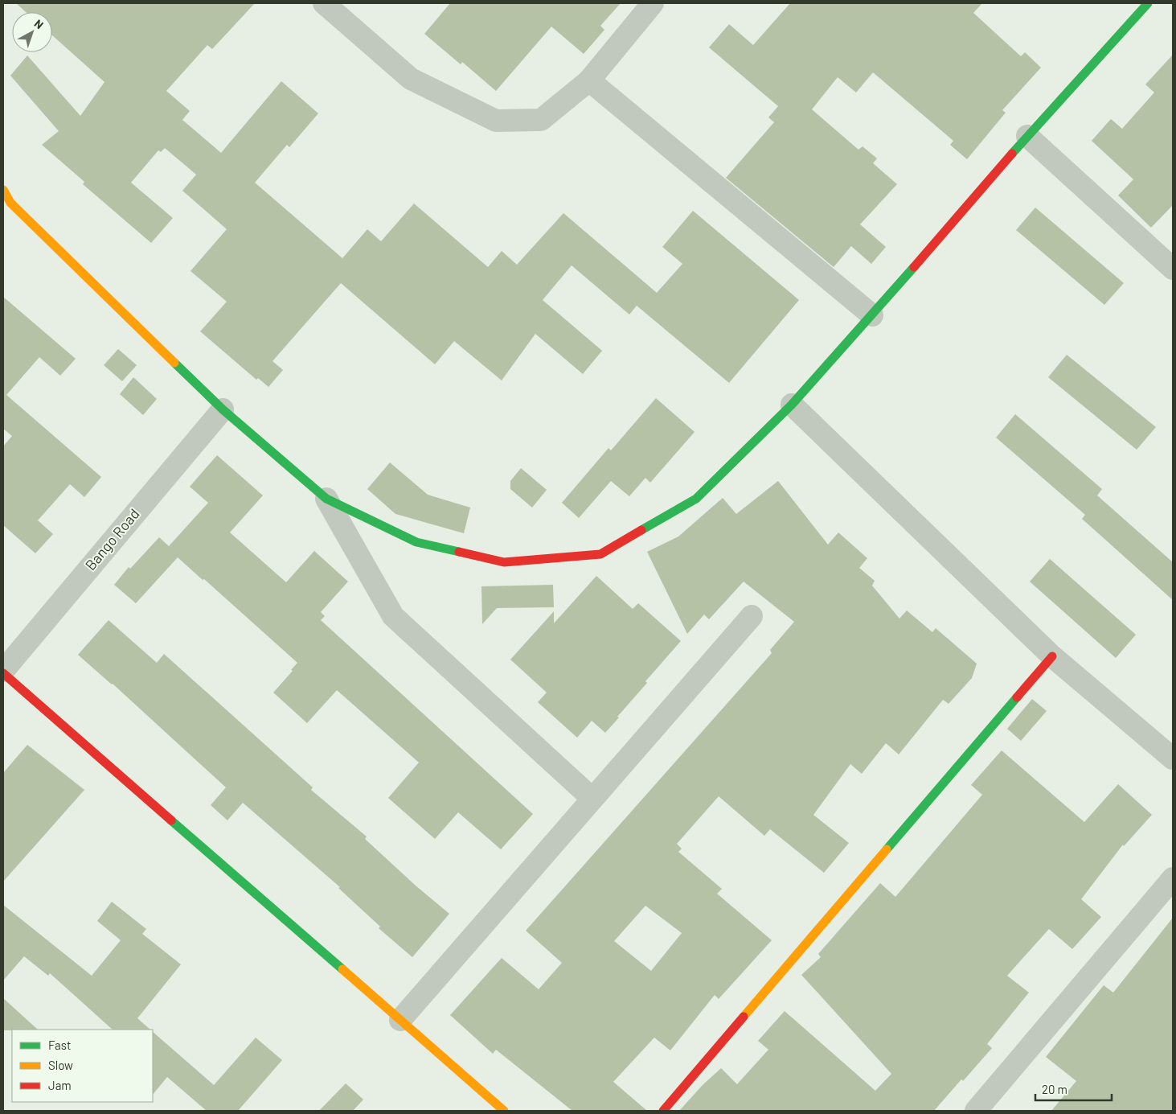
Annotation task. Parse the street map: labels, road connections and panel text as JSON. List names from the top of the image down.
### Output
{
  "streets": {
    "street": ["Bango Road"]
  },
  "legend": ["Fast", "Slow", "Jam"],
  "scale_bar": "20 m",
  "north": "top right"
}
